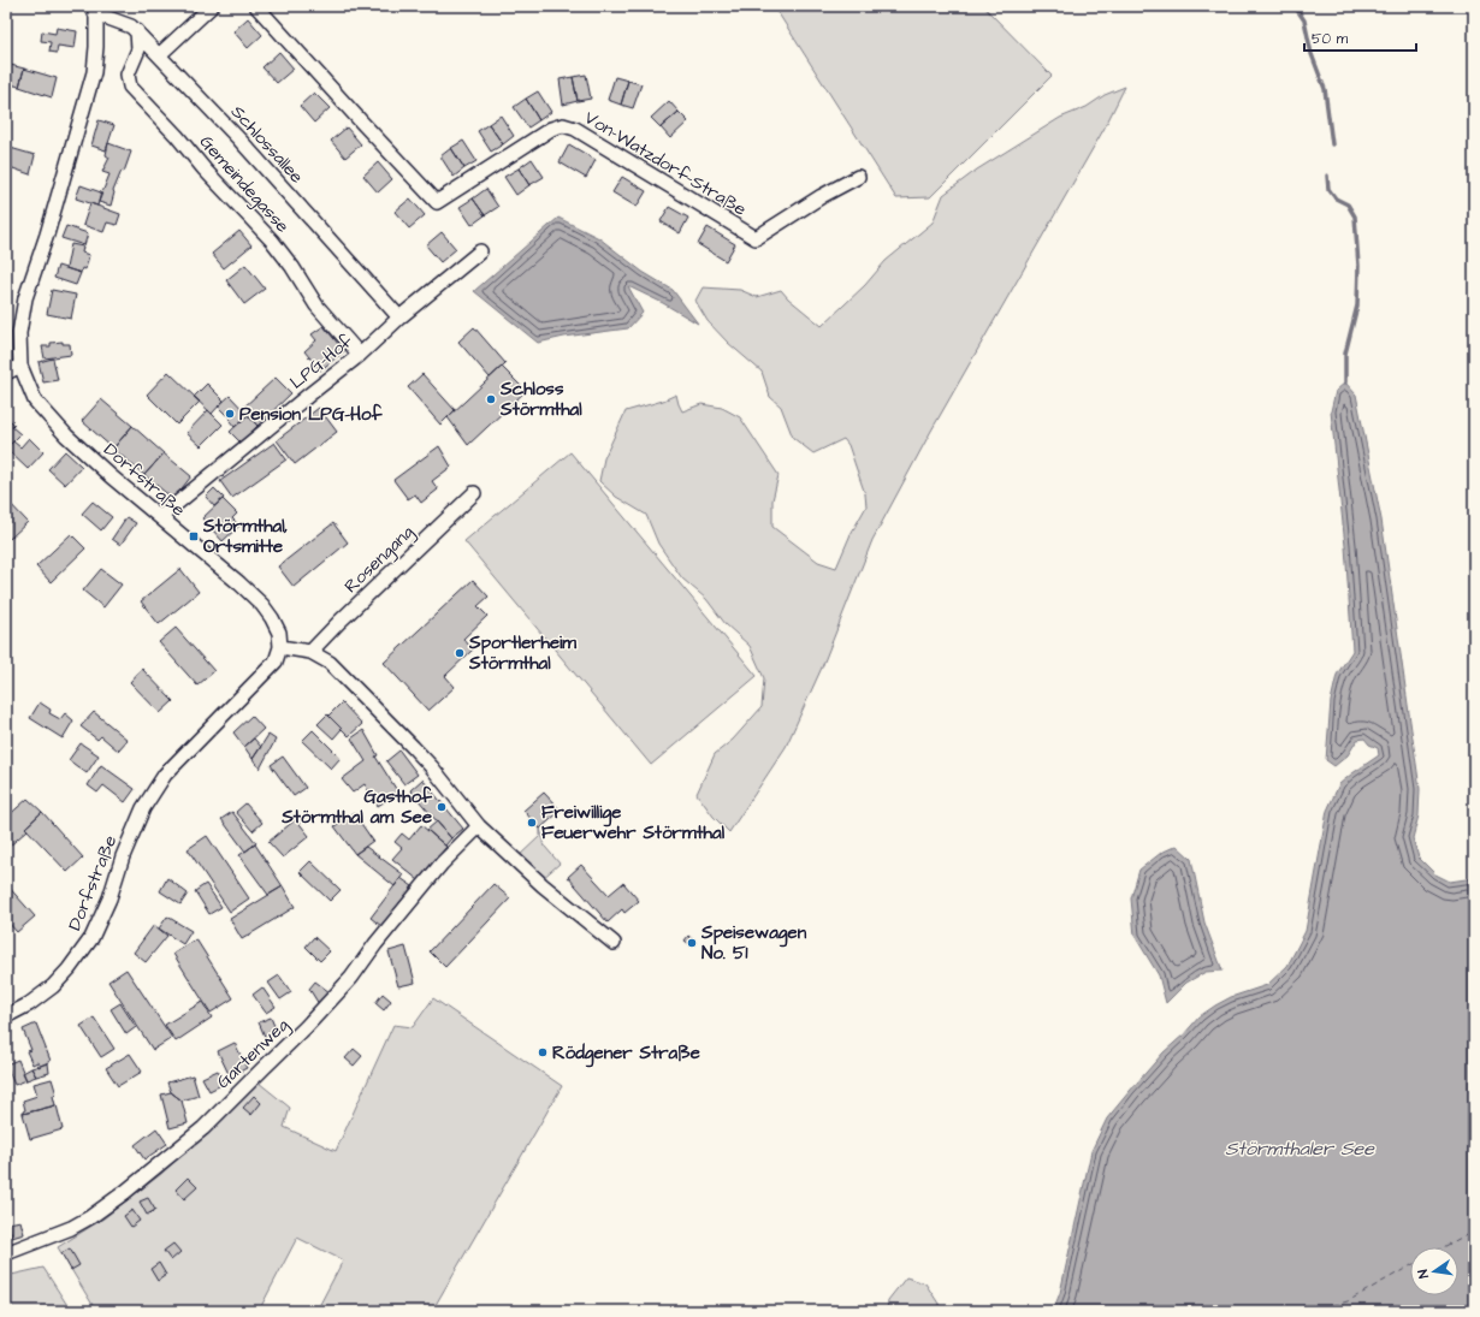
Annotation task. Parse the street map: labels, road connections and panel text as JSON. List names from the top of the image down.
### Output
{
  "streets": {
    "street": [
      "Schlossallee",
      "Von-Watzdorf-Straße",
      "Gemeindegasse",
      "LPG-Hof",
      "Dorfstraße",
      "Rosengang",
      "Gartenweg"
    ]
  },
  "crossings": [
    ["Schlossallee", "Gemeindegasse"],
    ["Schlossallee", "LPG-Hof"],
    ["Schlossallee", "Dorfstraße"],
    ["Gemeindegasse", "LPG-Hof"],
    ["LPG-Hof", "Dorfstraße"]
  ],
  "water": ["Störmthaler See"],
  "places": {
    "other": [
      "Schloss Störmthal",
      "Pension LPG-Hof",
      "Sportlerheim Störmthal",
      "Gasthof Störmthal am See",
      "Freiwillige Feuerwehr Störmthal",
      "Speisewagen No. 51",
      "Rödgener Straße"
    ],
    "transit": ["Störmthal, Ortsmitte"]
  },
  "scale_bar": "50 m",
  "north": "left"
}
